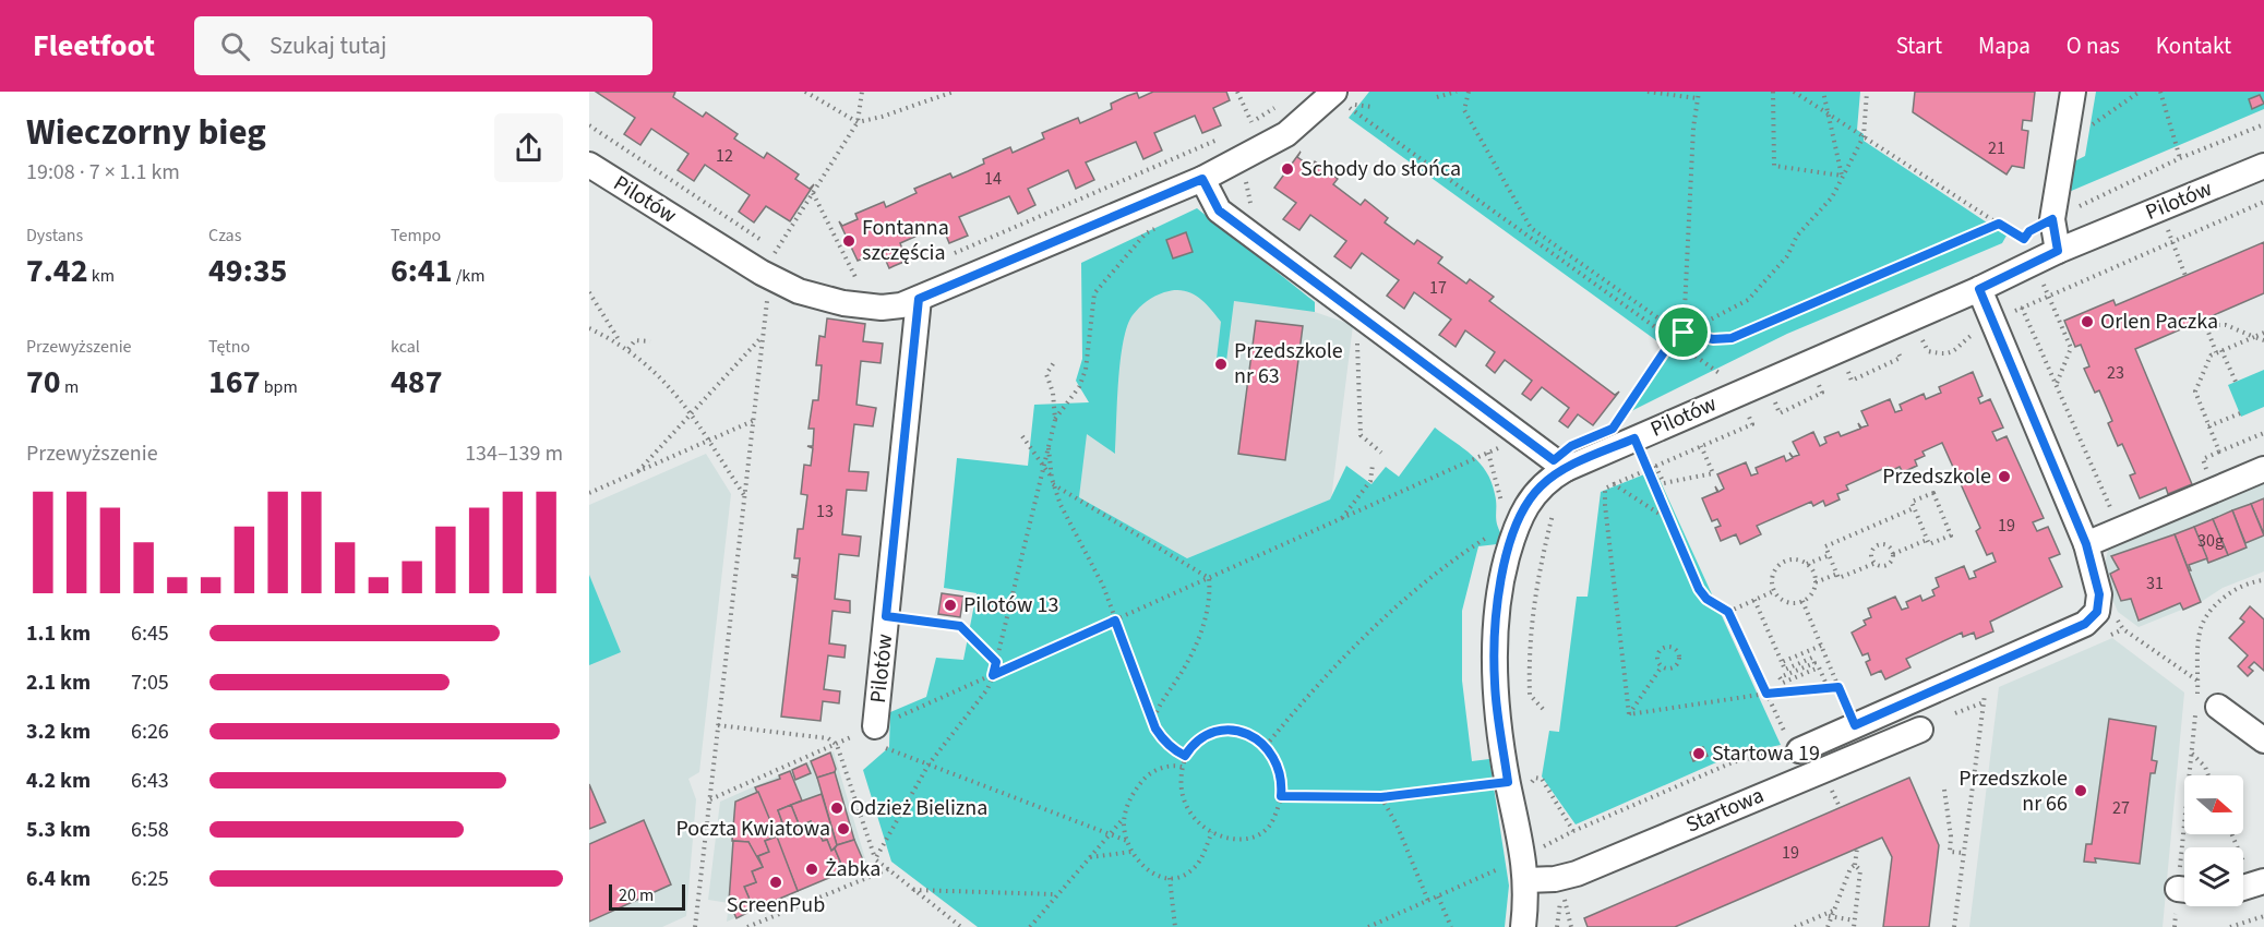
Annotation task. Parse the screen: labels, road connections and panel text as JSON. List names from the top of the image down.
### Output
{
  "streets": {
    "street": ["Pilotów", "Startowa"]
  },
  "places": [
    "Schody do słońca",
    "Fontanna szczęścia",
    "Orlen Paczka",
    "Przedszkole nr 63",
    "Przedszkole",
    "Pilotów 13",
    "Startowa 19",
    "Przedszkole nr 66",
    "Odzież Bielizna",
    "Poczta Kwiatowa",
    "Żabka",
    "ScreenPub"
  ],
  "house_numbers": [
    "21",
    "12",
    "14",
    "17",
    "23",
    "13",
    "19",
    "30g",
    "31",
    "27",
    "19"
  ],
  "scale_bar": "20 m",
  "north": "right",
  "page": {
    "header": "Fleetfoot",
    "search": "Szukaj tutaj",
    "nav": [
      "Start",
      "Mapa",
      "O nas",
      "Kontakt"
    ],
    "heading": ["Wieczorny bieg", "19:08 · 7 × 1.1 km"],
    "stats": [
      ["Dystans", "7.42 km"],
      ["Czas", "49:35"],
      ["Tempo", "6:41 /km"],
      ["Przewyższenie", "70 m"],
      ["Tętno", "167 bpm"],
      ["kcal", "487"]
    ],
    "chart": ["Przewyższenie", "134–139 m"],
    "list": [
      {
        "name": "1.1 km",
        "note": "6:45"
      },
      {
        "name": "2.1 km",
        "note": "7:05"
      },
      {
        "name": "3.2 km",
        "note": "6:26"
      },
      {
        "name": "4.2 km",
        "note": "6:43"
      },
      {
        "name": "5.3 km",
        "note": "6:58"
      },
      {
        "name": "6.4 km",
        "note": "6:25"
      }
    ],
    "scale": "20 m"
  }
}
